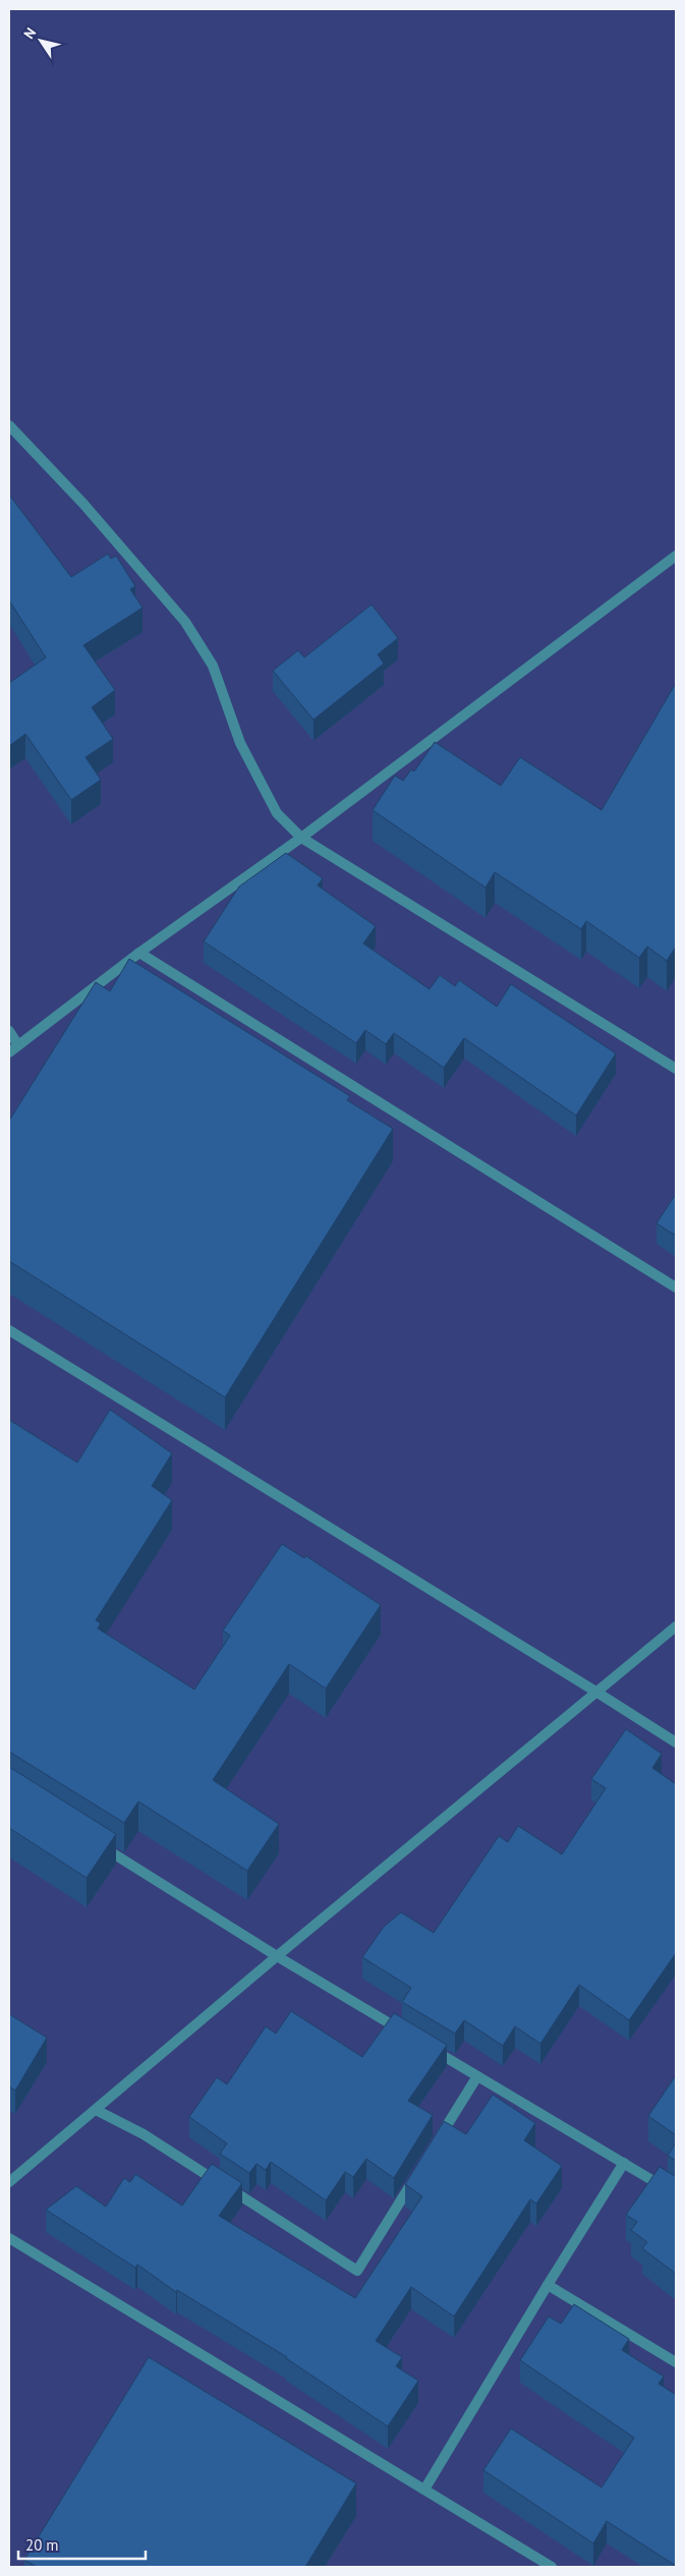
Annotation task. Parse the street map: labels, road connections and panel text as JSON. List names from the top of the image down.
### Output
{
  "scale_bar": "20 m",
  "north": "top left"
}
